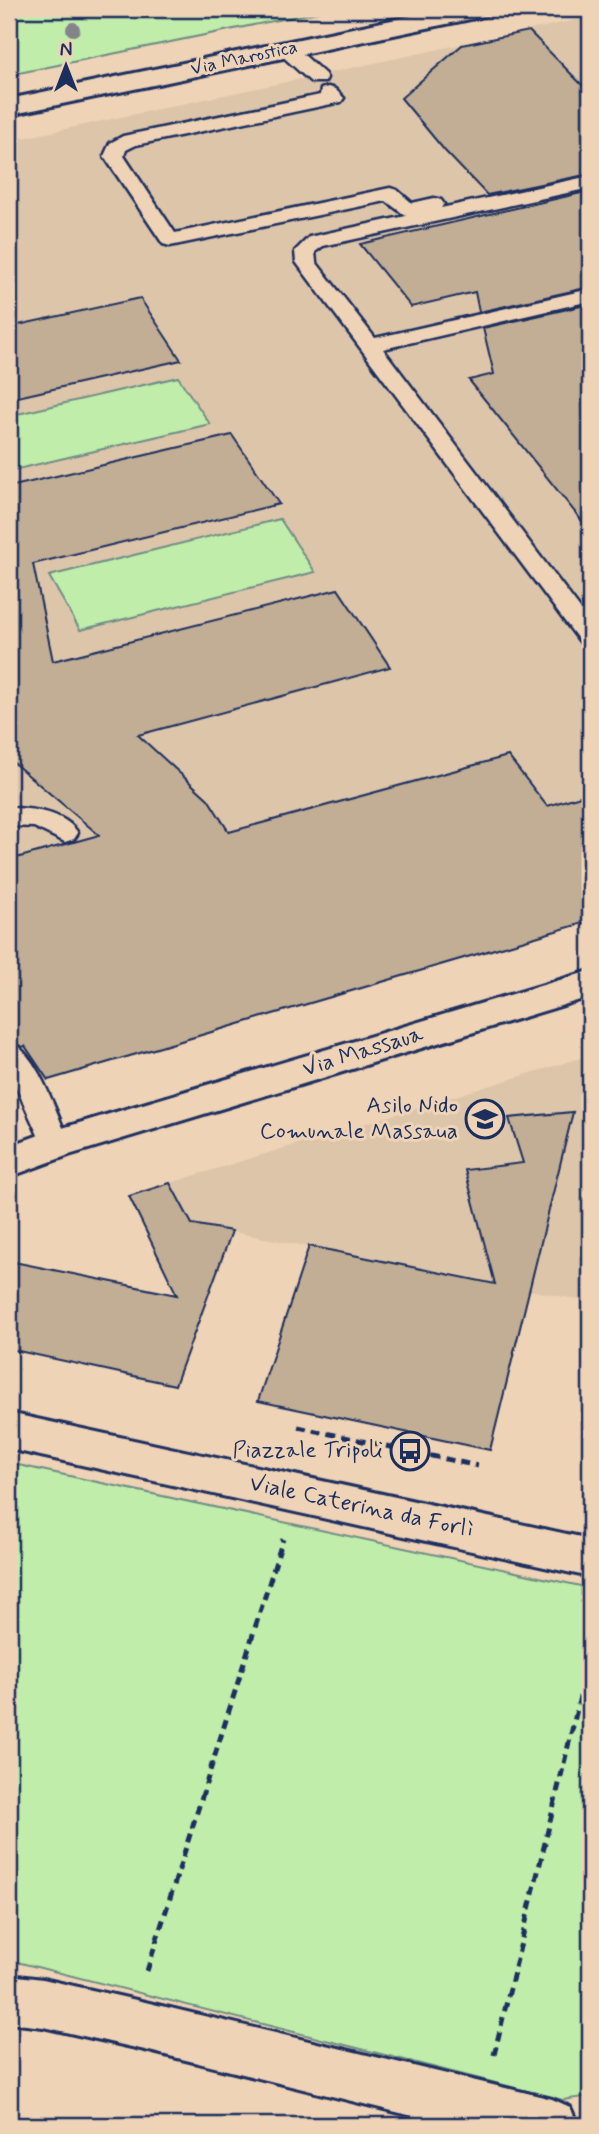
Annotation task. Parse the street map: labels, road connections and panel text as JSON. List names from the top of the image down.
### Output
{
  "streets": {
    "street": ["Via Marostica", "Via Massaua", "Viale Caterina da Forlì"]
  },
  "places": {
    "school or university": ["Asilo Nido Comunale Massaua"],
    "bus stop": ["Piazzale Tripoli"]
  },
  "north": "top"
}
